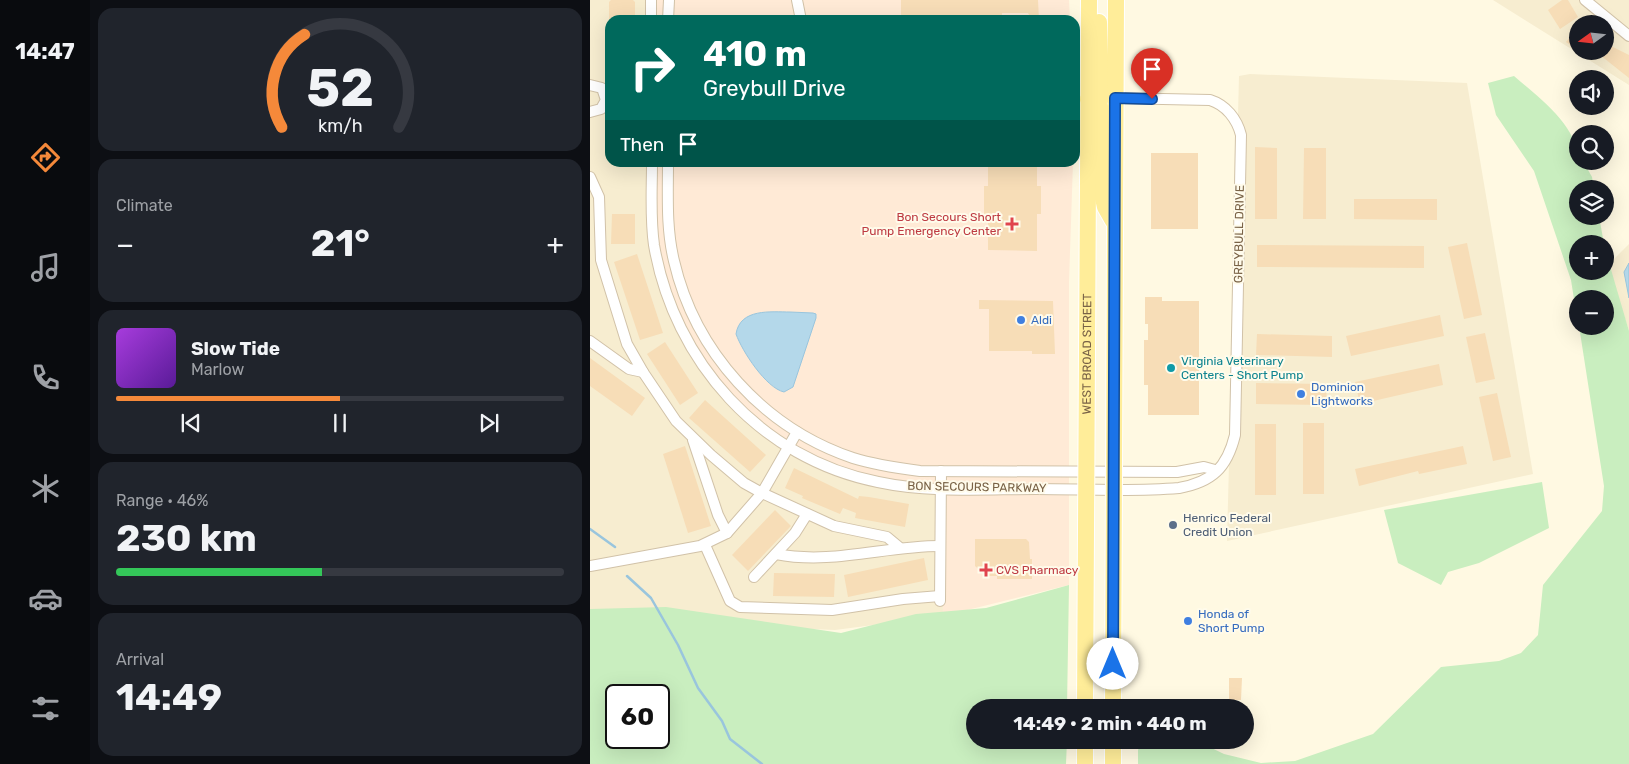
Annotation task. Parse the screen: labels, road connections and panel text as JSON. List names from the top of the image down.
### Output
{
  "streets": {
    "main road": ["WEST BROAD STREET"],
    "street": ["GREYBULL DRIVE", "BON SECOURS PARKWAY"]
  },
  "crossings": [
    ["GREYBULL DRIVE", "BON SECOURS PARKWAY"],
    ["WEST BROAD STREET", "BON SECOURS PARKWAY"]
  ],
  "places": {
    "health": ["Bon Secours Short Pump Emergency Center", "CVS Pharmacy"],
    "other": [
      "Aldi",
      "Virginia Veterinary Centers - Short Pump",
      "Dominion Lightworks",
      "Henrico Federal Credit Union",
      "Honda of Short Pump"
    ]
  },
  "north": "left",
  "page": {
    "tabs": "14:47",
    "map_buttons": ["+", "−"],
    "turn": ["410 m", "Greybull Drive"],
    "then": "Then",
    "tile": [
      "Climate",
      ["Range · 46%", "230 km"],
      ["Arrival", "14:49"]
    ],
    "heat": ["−", "21°", "+"],
    "song": ["Slow Tide", "Marlow"],
    "limit": "60",
    "trip": "14:49 · 2 min · 440 m",
    "gauge": ["52", "km/h"]
  }
}
